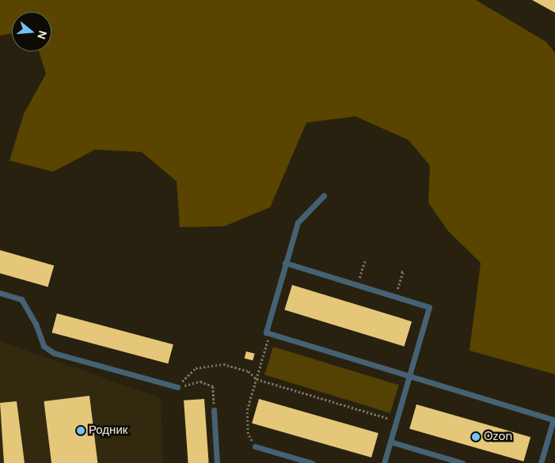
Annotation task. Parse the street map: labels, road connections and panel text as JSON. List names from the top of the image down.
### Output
{
  "places": ["Родник", "Ozon"],
  "north": "right"
}
